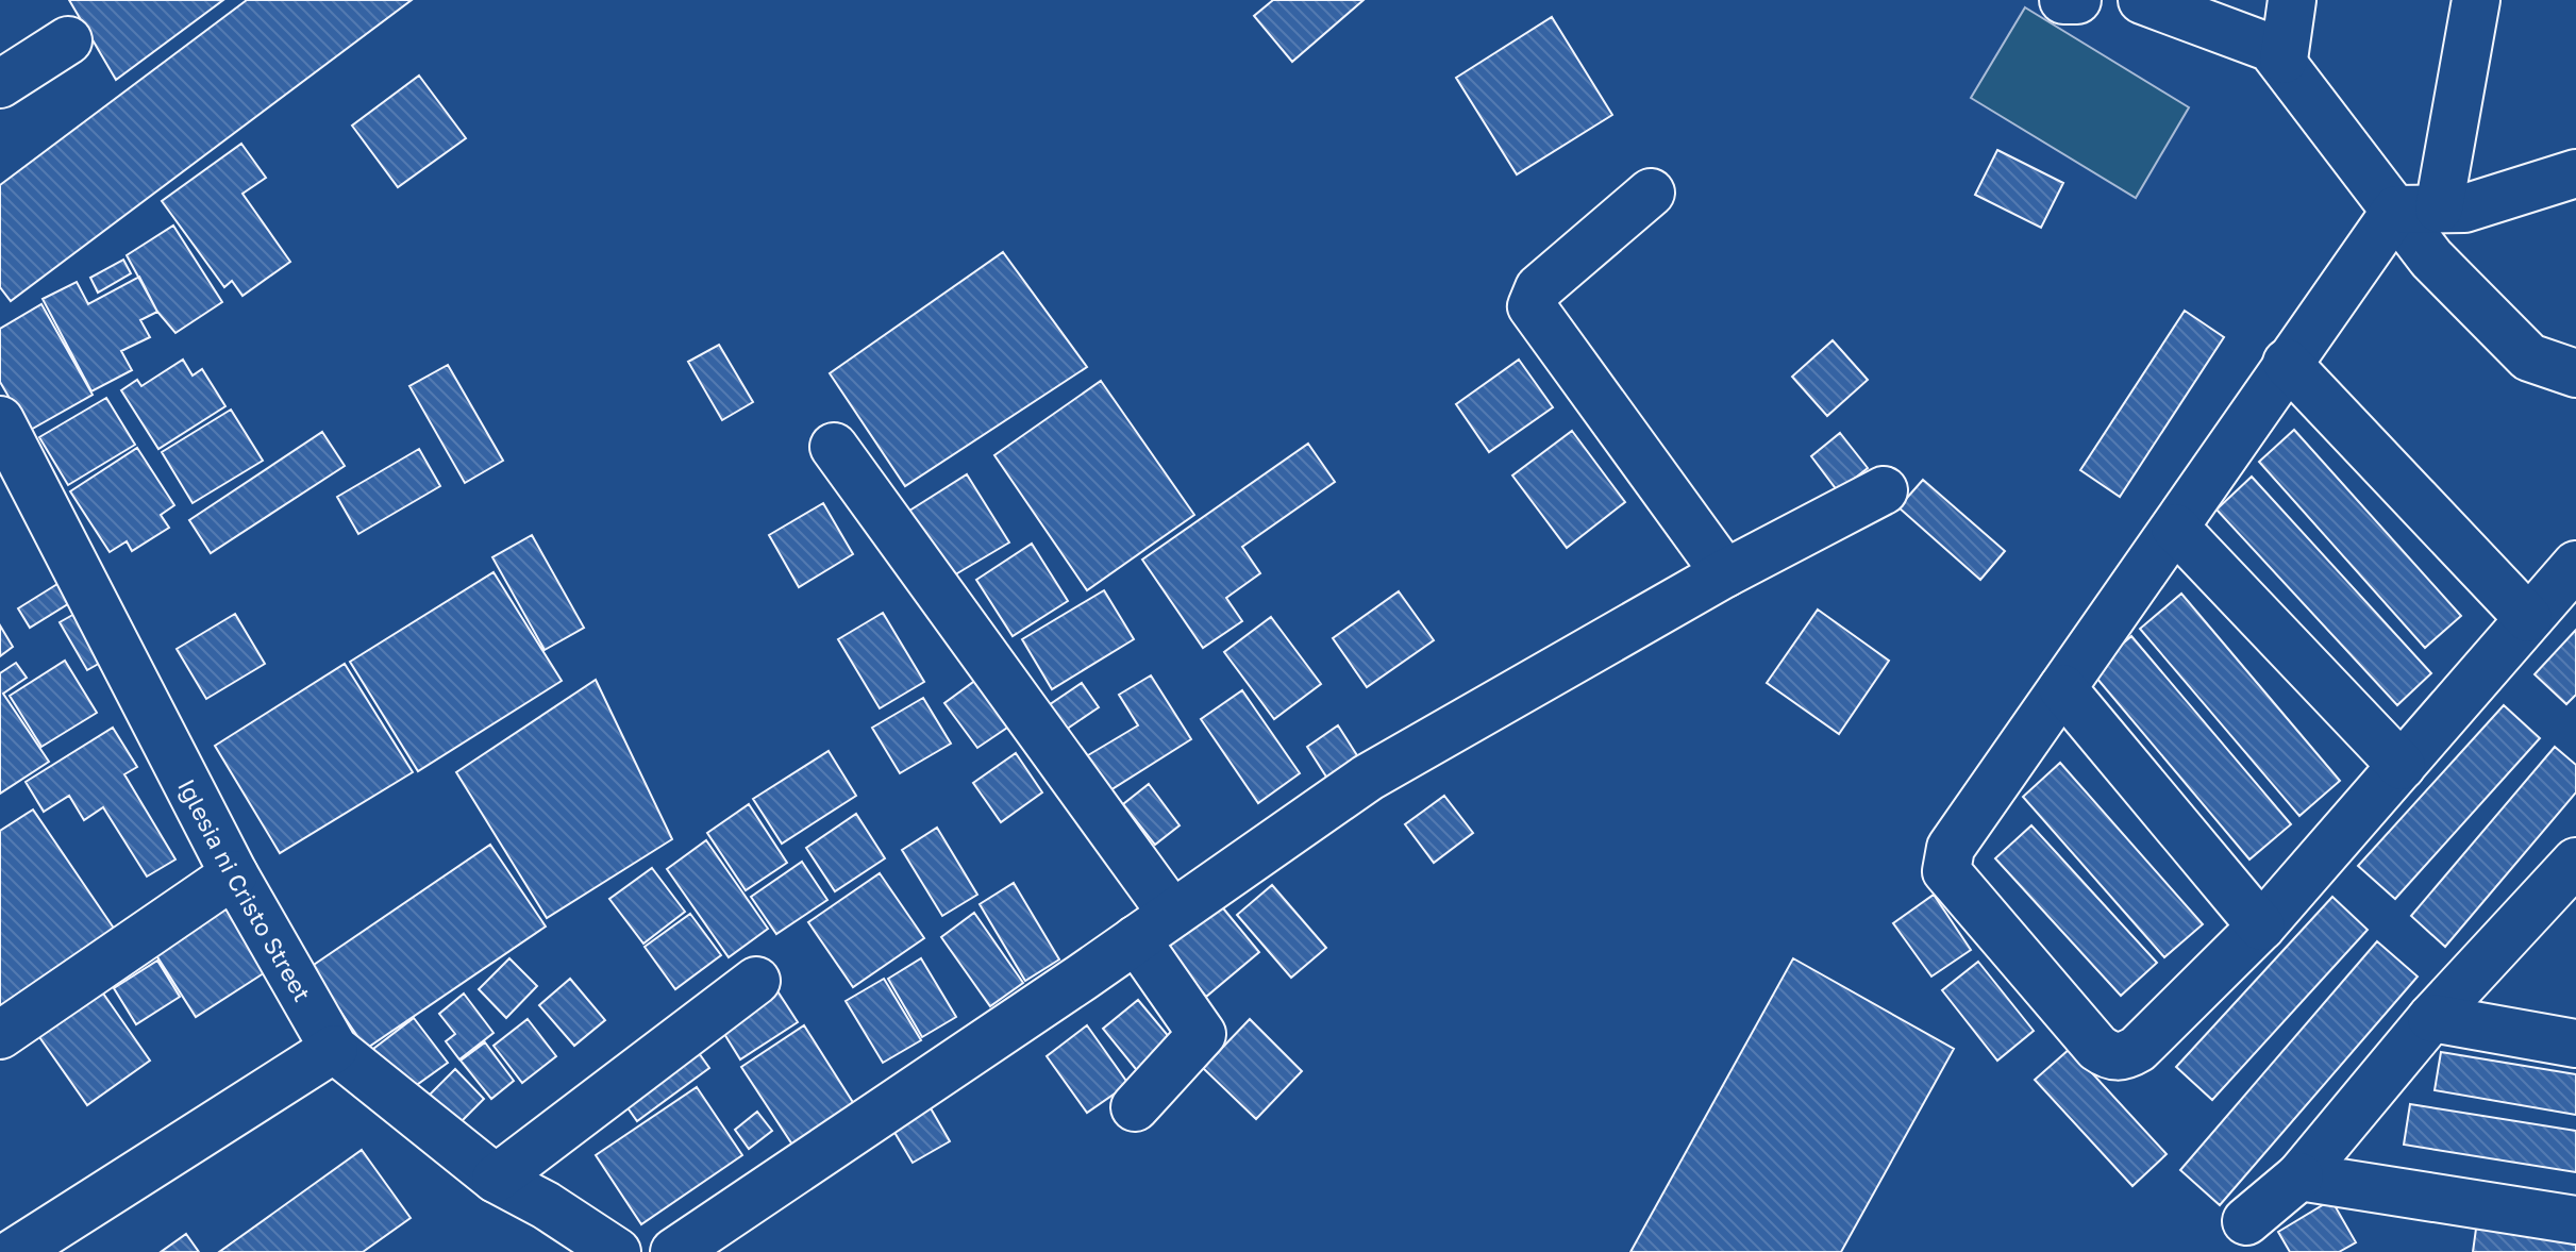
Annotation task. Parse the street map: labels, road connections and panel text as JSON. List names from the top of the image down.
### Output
{
  "streets": {
    "street": ["Iglesia ni Cristo Street"]
  }
}
